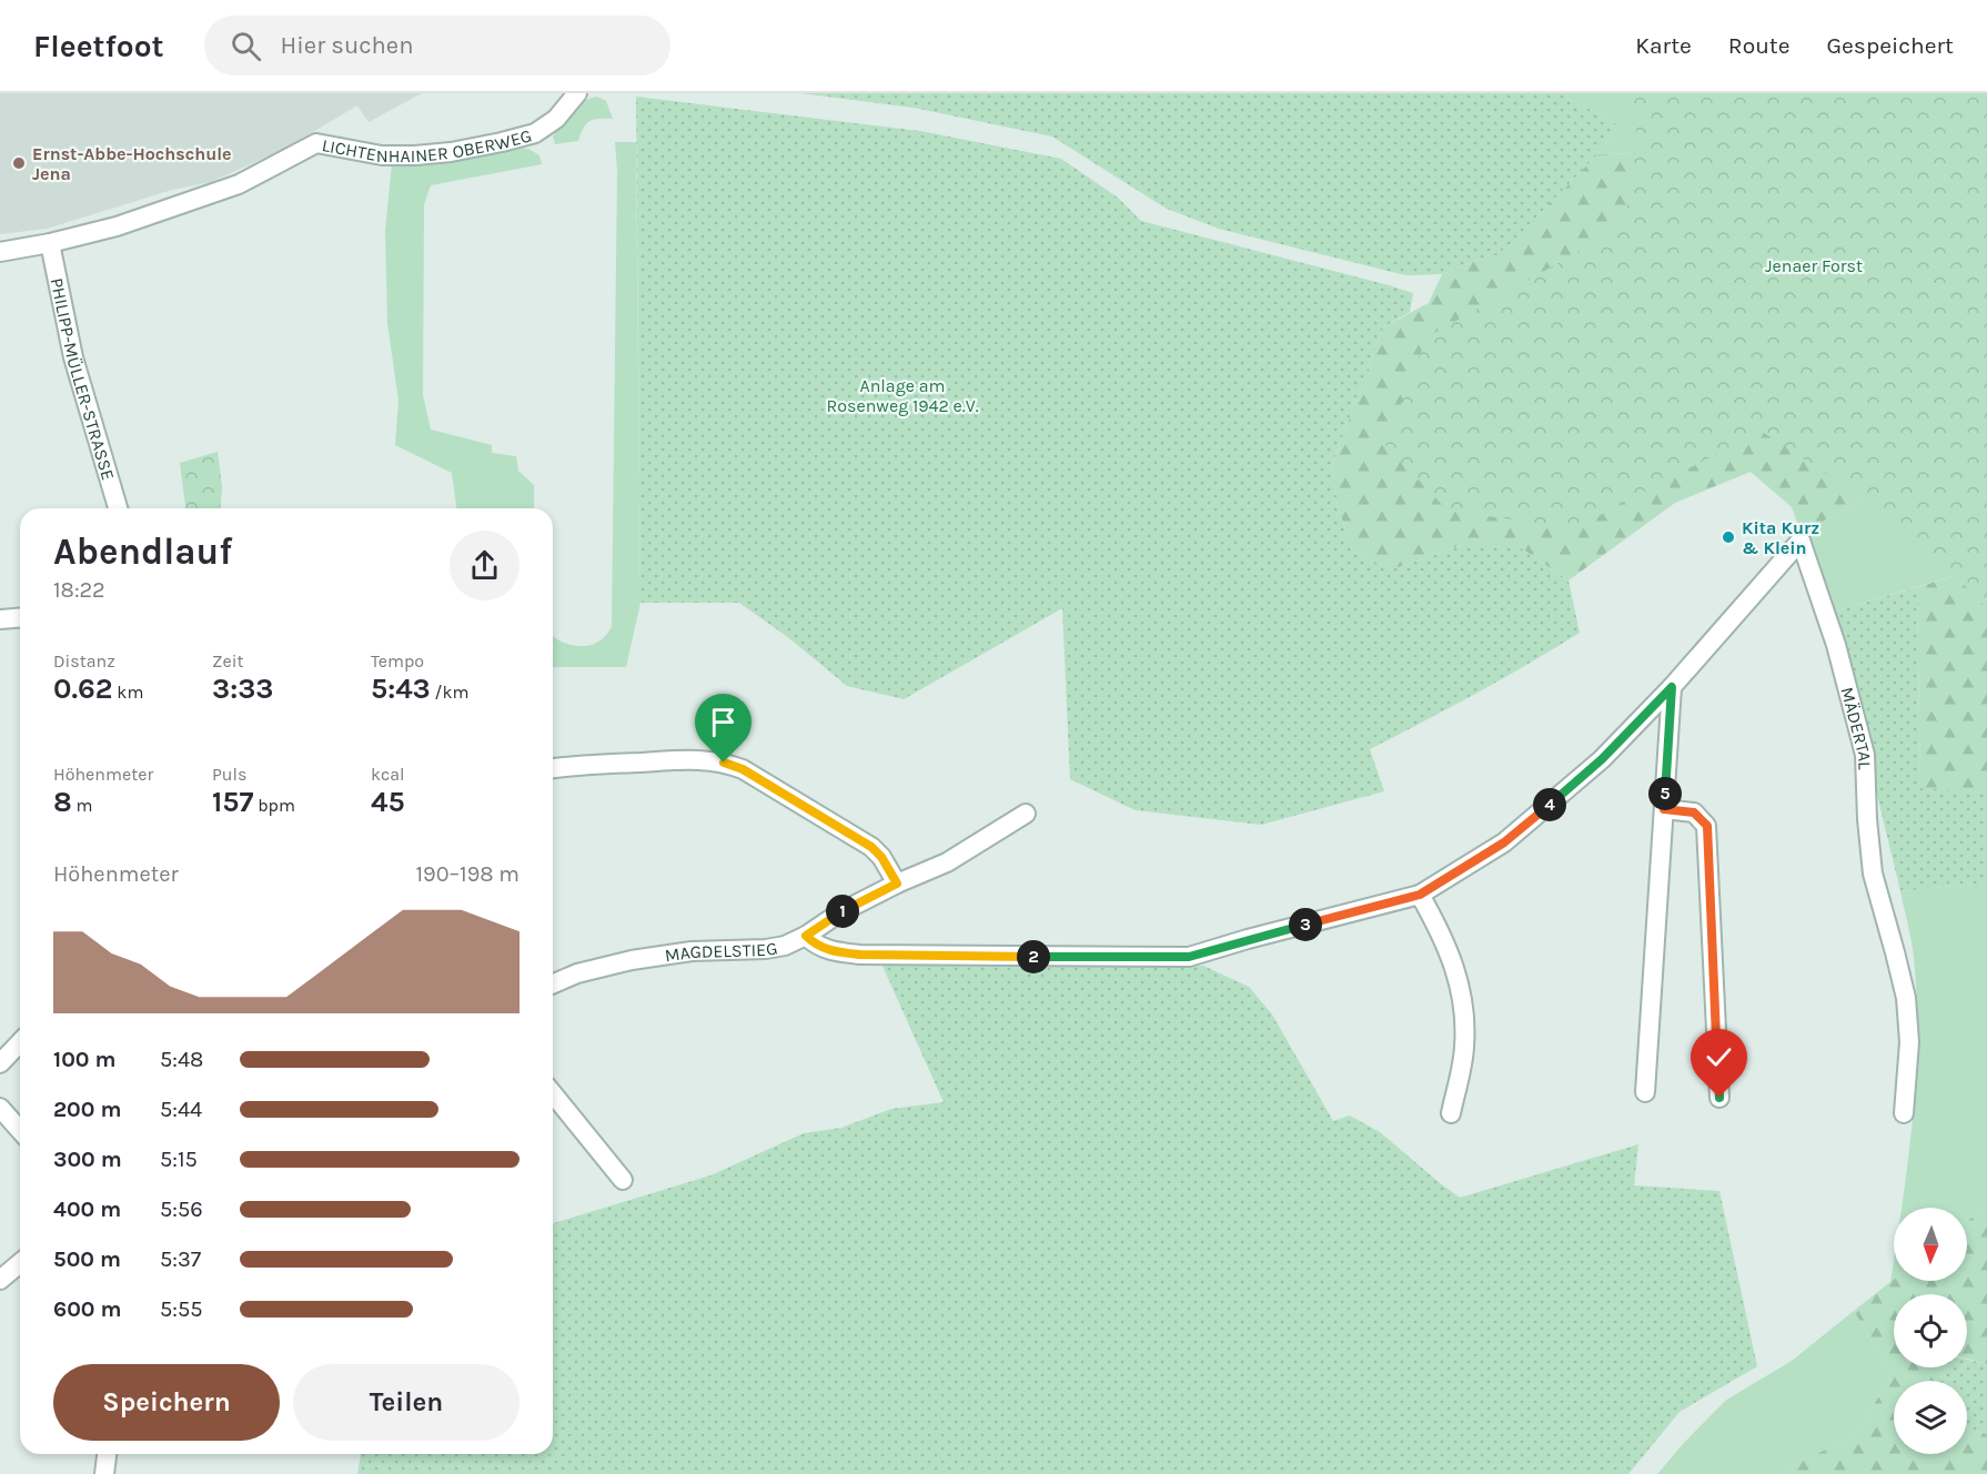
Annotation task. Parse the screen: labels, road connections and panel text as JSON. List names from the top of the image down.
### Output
{
  "streets": {
    "street": [
      "LICHTENHAINER OBERWEG",
      "PHILIPP-MÜLLER-STRASSE",
      "MÄDERTAL",
      "MAGDELSTIEG"
    ]
  },
  "crossings": [
    ["LICHTENHAINER OBERWEG", "PHILIPP-MÜLLER-STRASSE"],
    ["MÄDERTAL", "MAGDELSTIEG"]
  ],
  "parks": ["Jenaer Forst", "Anlage am Rosenweg 1942 e.V."],
  "places": ["Ernst-Abbe-Hochschule Jena", "Kita Kurz & Klein"],
  "north": "bottom",
  "page": {
    "header": "Fleetfoot",
    "search": "Hier suchen",
    "nav": ["Karte", "Route", "Gespeichert"],
    "heading": ["Abendlauf", "18:22"],
    "stats": [
      ["Distanz", "0.62 km"],
      ["Zeit", "3:33"],
      ["Tempo", "5:43 /km"],
      ["Höhenmeter", "8 m"],
      ["Puls", "157 bpm"],
      ["kcal", "45"]
    ],
    "pins": [
      "5",
      "4",
      "1",
      "3",
      "2"
    ],
    "chart": ["Höhenmeter", "190–198 m"],
    "list": [
      {
        "name": "100 m",
        "note": "5:48"
      },
      {
        "name": "200 m",
        "note": "5:44"
      },
      {
        "name": "300 m",
        "note": "5:15"
      },
      {
        "name": "400 m",
        "note": "5:56"
      },
      {
        "name": "500 m",
        "note": "5:37"
      },
      {
        "name": "600 m",
        "note": "5:55"
      }
    ],
    "buttons": ["Speichern", "Teilen"]
  }
}
